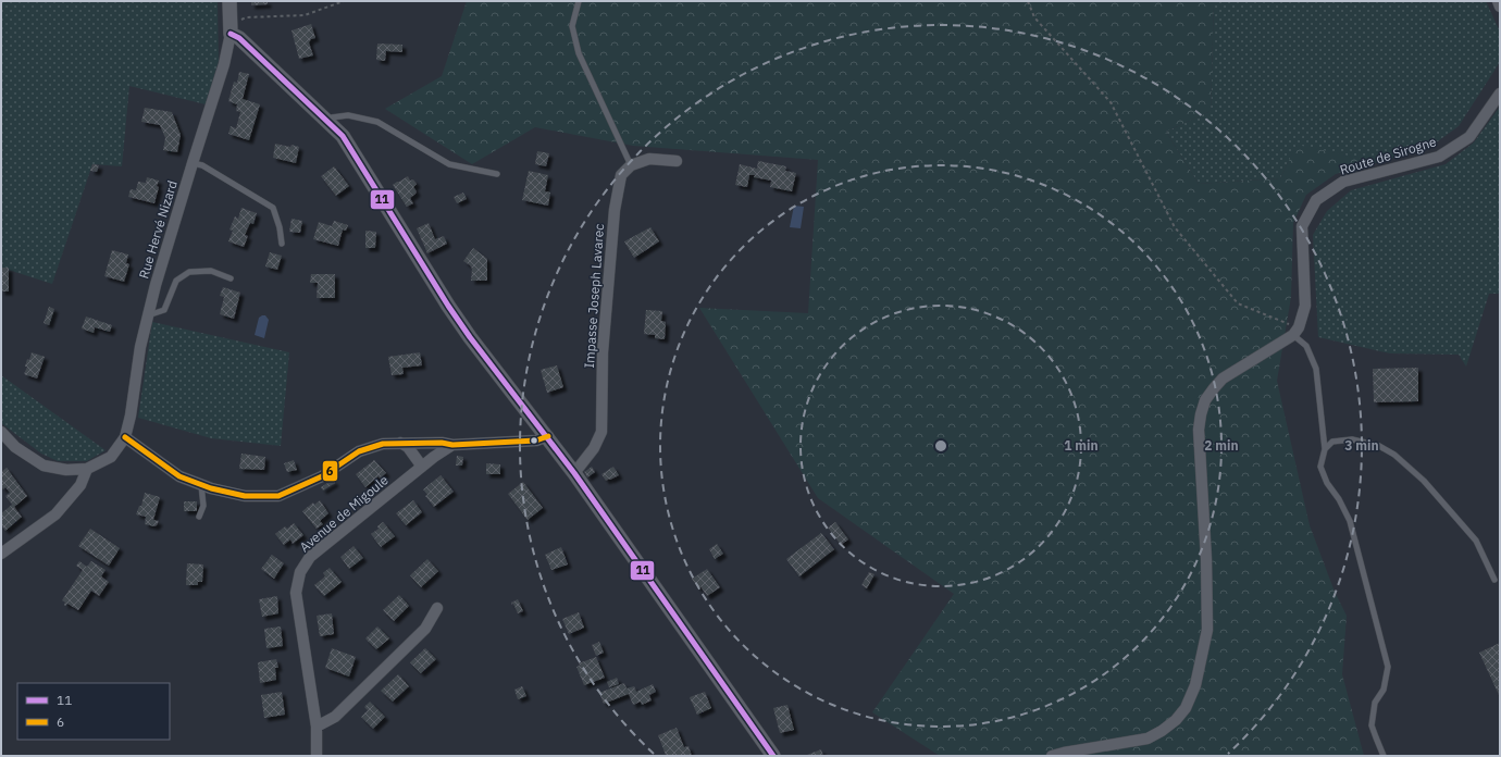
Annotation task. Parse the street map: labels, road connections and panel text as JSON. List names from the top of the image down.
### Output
{
  "streets": {
    "street": [
      "Route de Sirogne",
      "Rue Hervé Nizard",
      "Impasse Joseph Lavarec",
      "Avenue de Migoule"
    ]
  },
  "lines": ["transit line 11", "transit line 6"],
  "legend": ["11", "6"],
  "rings": ["1 min", "2 min", "3 min"]
}
